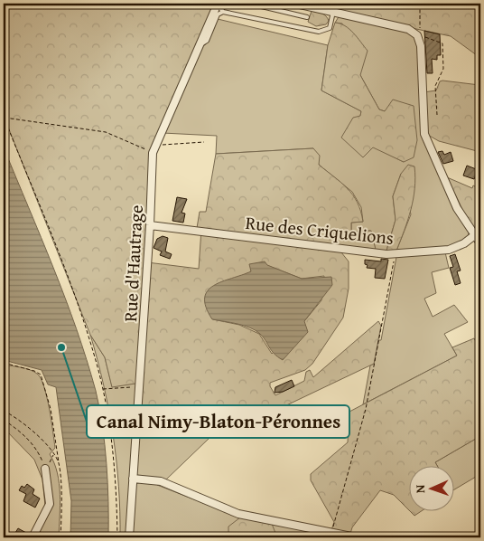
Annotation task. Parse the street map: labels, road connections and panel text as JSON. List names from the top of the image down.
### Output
{
  "streets": {
    "street": ["Rue des Criquelions", "Rue d'Hautrage"]
  },
  "crossings": [
    ["Rue des Criquelions", "Rue d'Hautrage"]
  ],
  "places": ["Canal Nimy-Blaton-Péronnes"],
  "north": "left"
}
